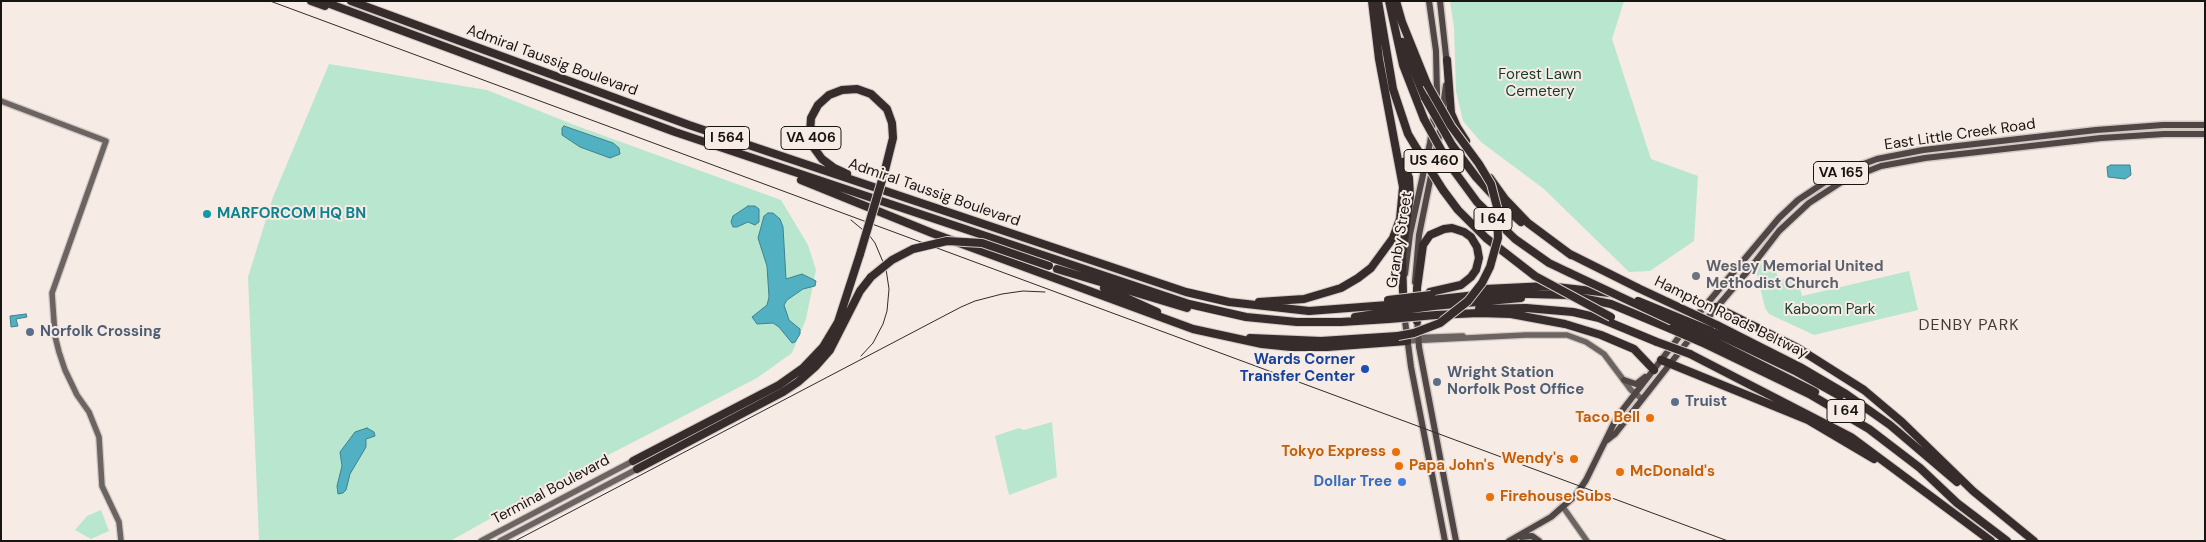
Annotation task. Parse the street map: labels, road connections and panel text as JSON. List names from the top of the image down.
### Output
{
  "streets": {
    "highway": [
      "Admiral Taussig Boulevard",
      "I 564",
      "VA 406",
      "I 64",
      "Hampton Roads Beltway"
    ],
    "main road": [
      "East Little Creek Road",
      "US 460",
      "VA 165",
      "Granby Street",
      "Terminal Boulevard"
    ]
  },
  "crossings": [
    ["Admiral Taussig Boulevard", "VA 406"],
    ["VA 406", "Terminal Boulevard"],
    ["I 64", "Hampton Roads Beltway"]
  ],
  "districts": ["DENBY PARK"],
  "parks": ["Forest Lawn Cemetery", "Kaboom Park"],
  "places": [
    "MARFORCOM HQ BN",
    "Wesley Memorial United Methodist Church",
    "Norfolk Crossing",
    "Wards Corner Transfer Center",
    "Wright Station Norfolk Post Office",
    "Truist",
    "Taco Bell",
    "Tokyo Express",
    "Wendy's",
    "Papa John's",
    "McDonald's",
    "Dollar Tree",
    "Firehouse Subs"
  ]
}
